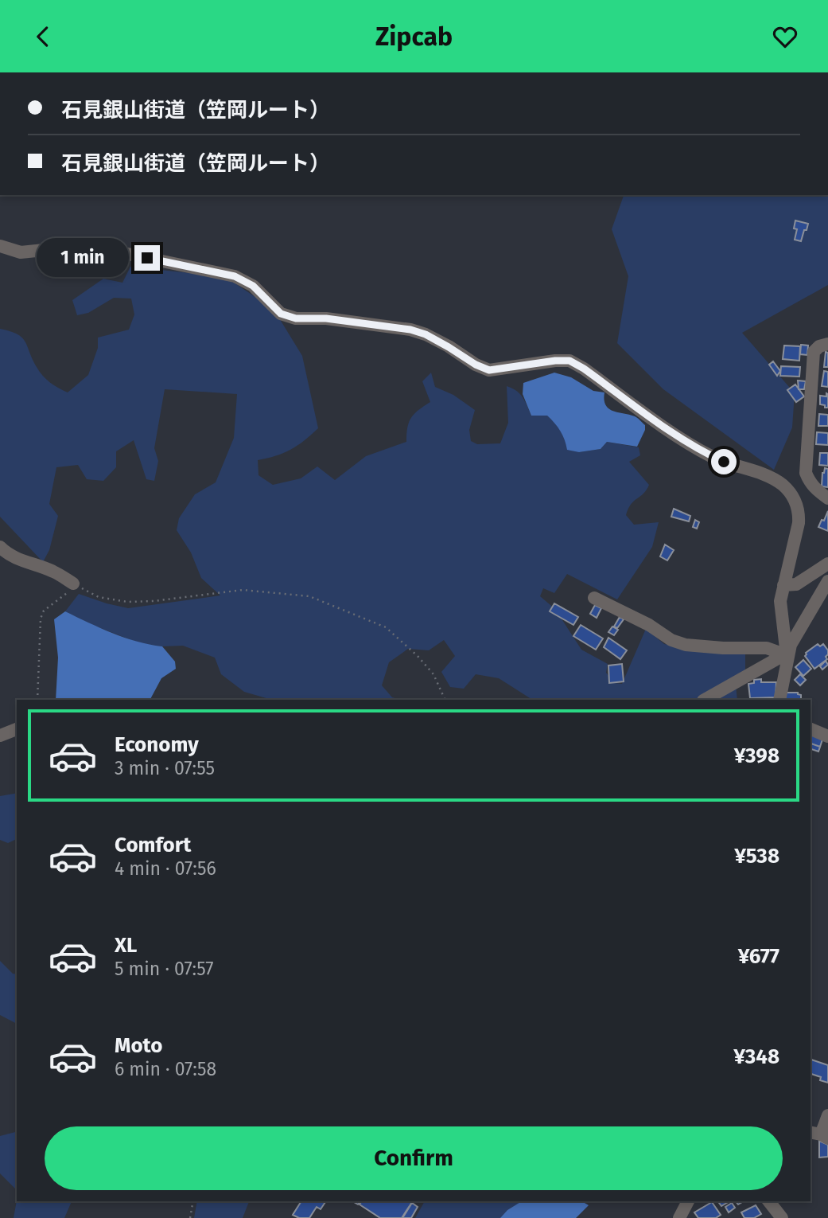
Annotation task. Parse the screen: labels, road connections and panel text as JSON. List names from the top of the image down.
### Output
{
  "page": {
    "header": "Zipcab",
    "banner": ["石見銀山街道（笠岡ルート）", "石見銀山街道（笠岡ルート）"],
    "bubble": "1 min",
    "list": [
      {
        "name": "Economy",
        "note": "3 min · 07:55",
        "value": "¥398"
      },
      {
        "name": "Comfort",
        "note": "4 min · 07:56",
        "value": "¥538"
      },
      {
        "name": "XL",
        "note": "5 min · 07:57",
        "value": "¥677"
      },
      {
        "name": "Moto",
        "note": "6 min · 07:58",
        "value": "¥348"
      }
    ],
    "buttons": "Confirm"
  }
}
